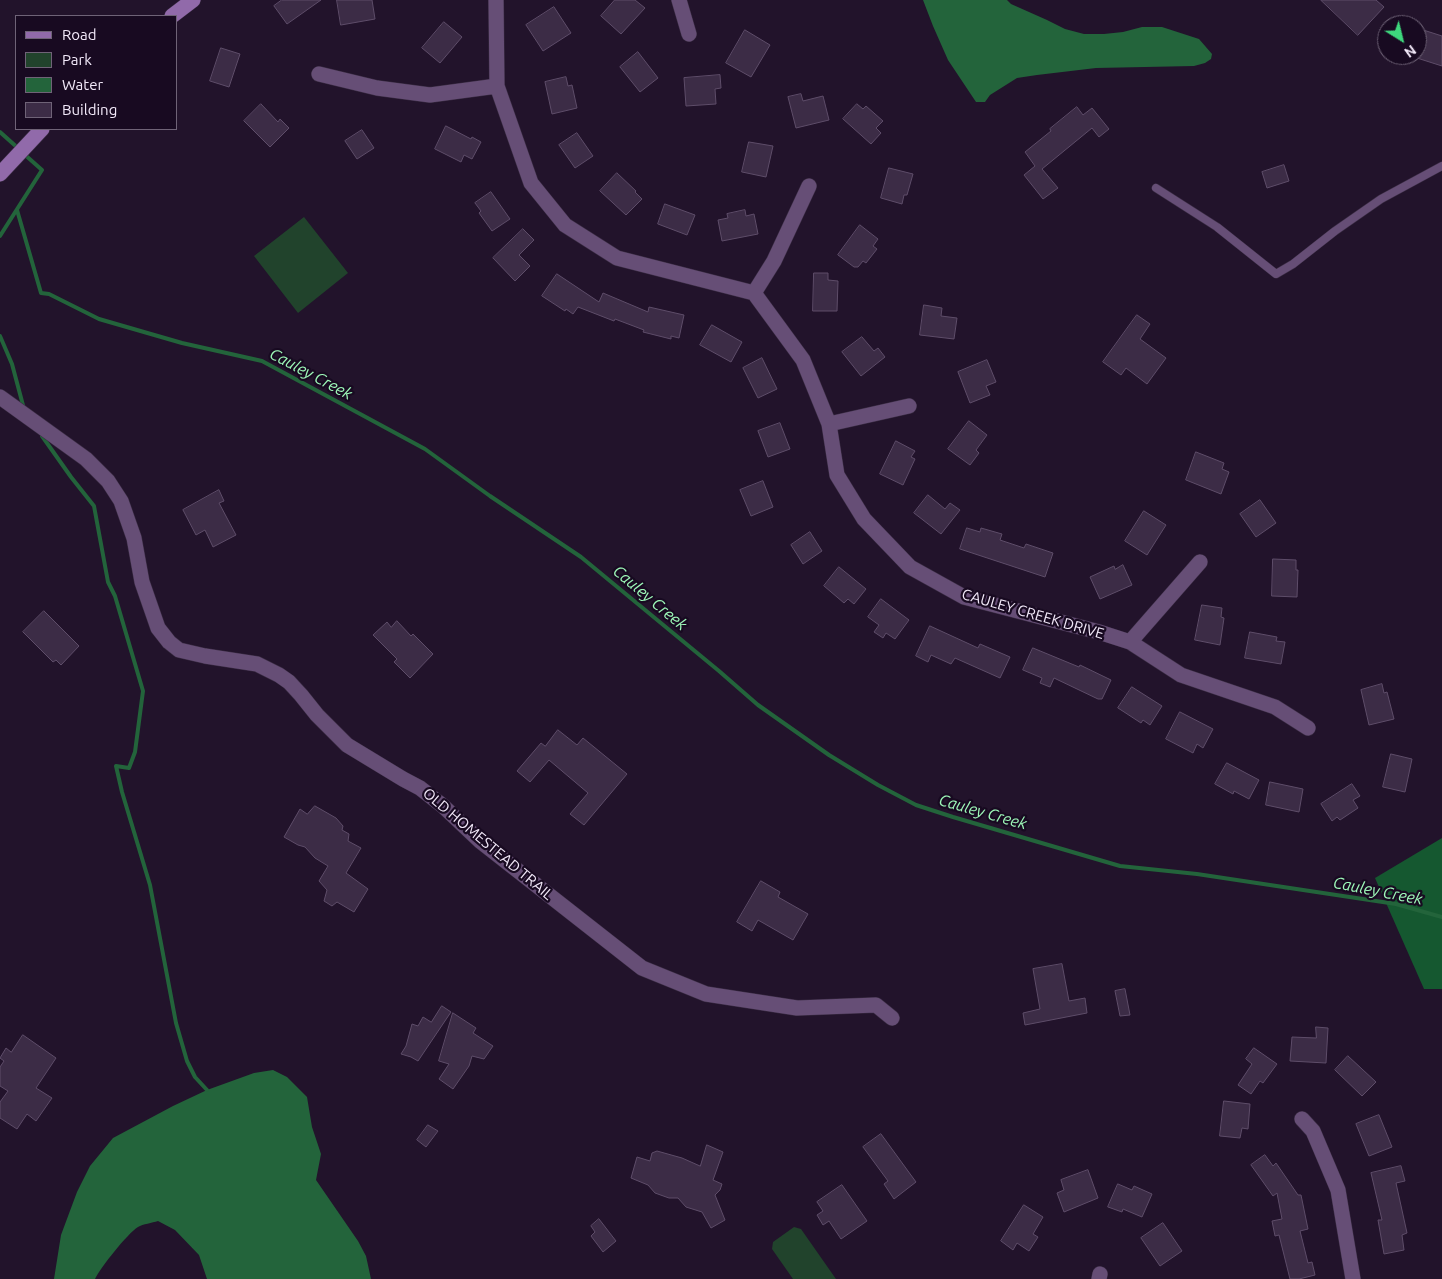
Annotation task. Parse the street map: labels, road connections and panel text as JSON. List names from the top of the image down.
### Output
{
  "streets": {
    "street": ["CAULEY CREEK DRIVE", "OLD HOMESTEAD TRAIL"]
  },
  "water": ["Cauley Creek"],
  "legend": [
    "Road",
    "Park",
    "Water",
    "Building"
  ],
  "north": "bottom right"
}
